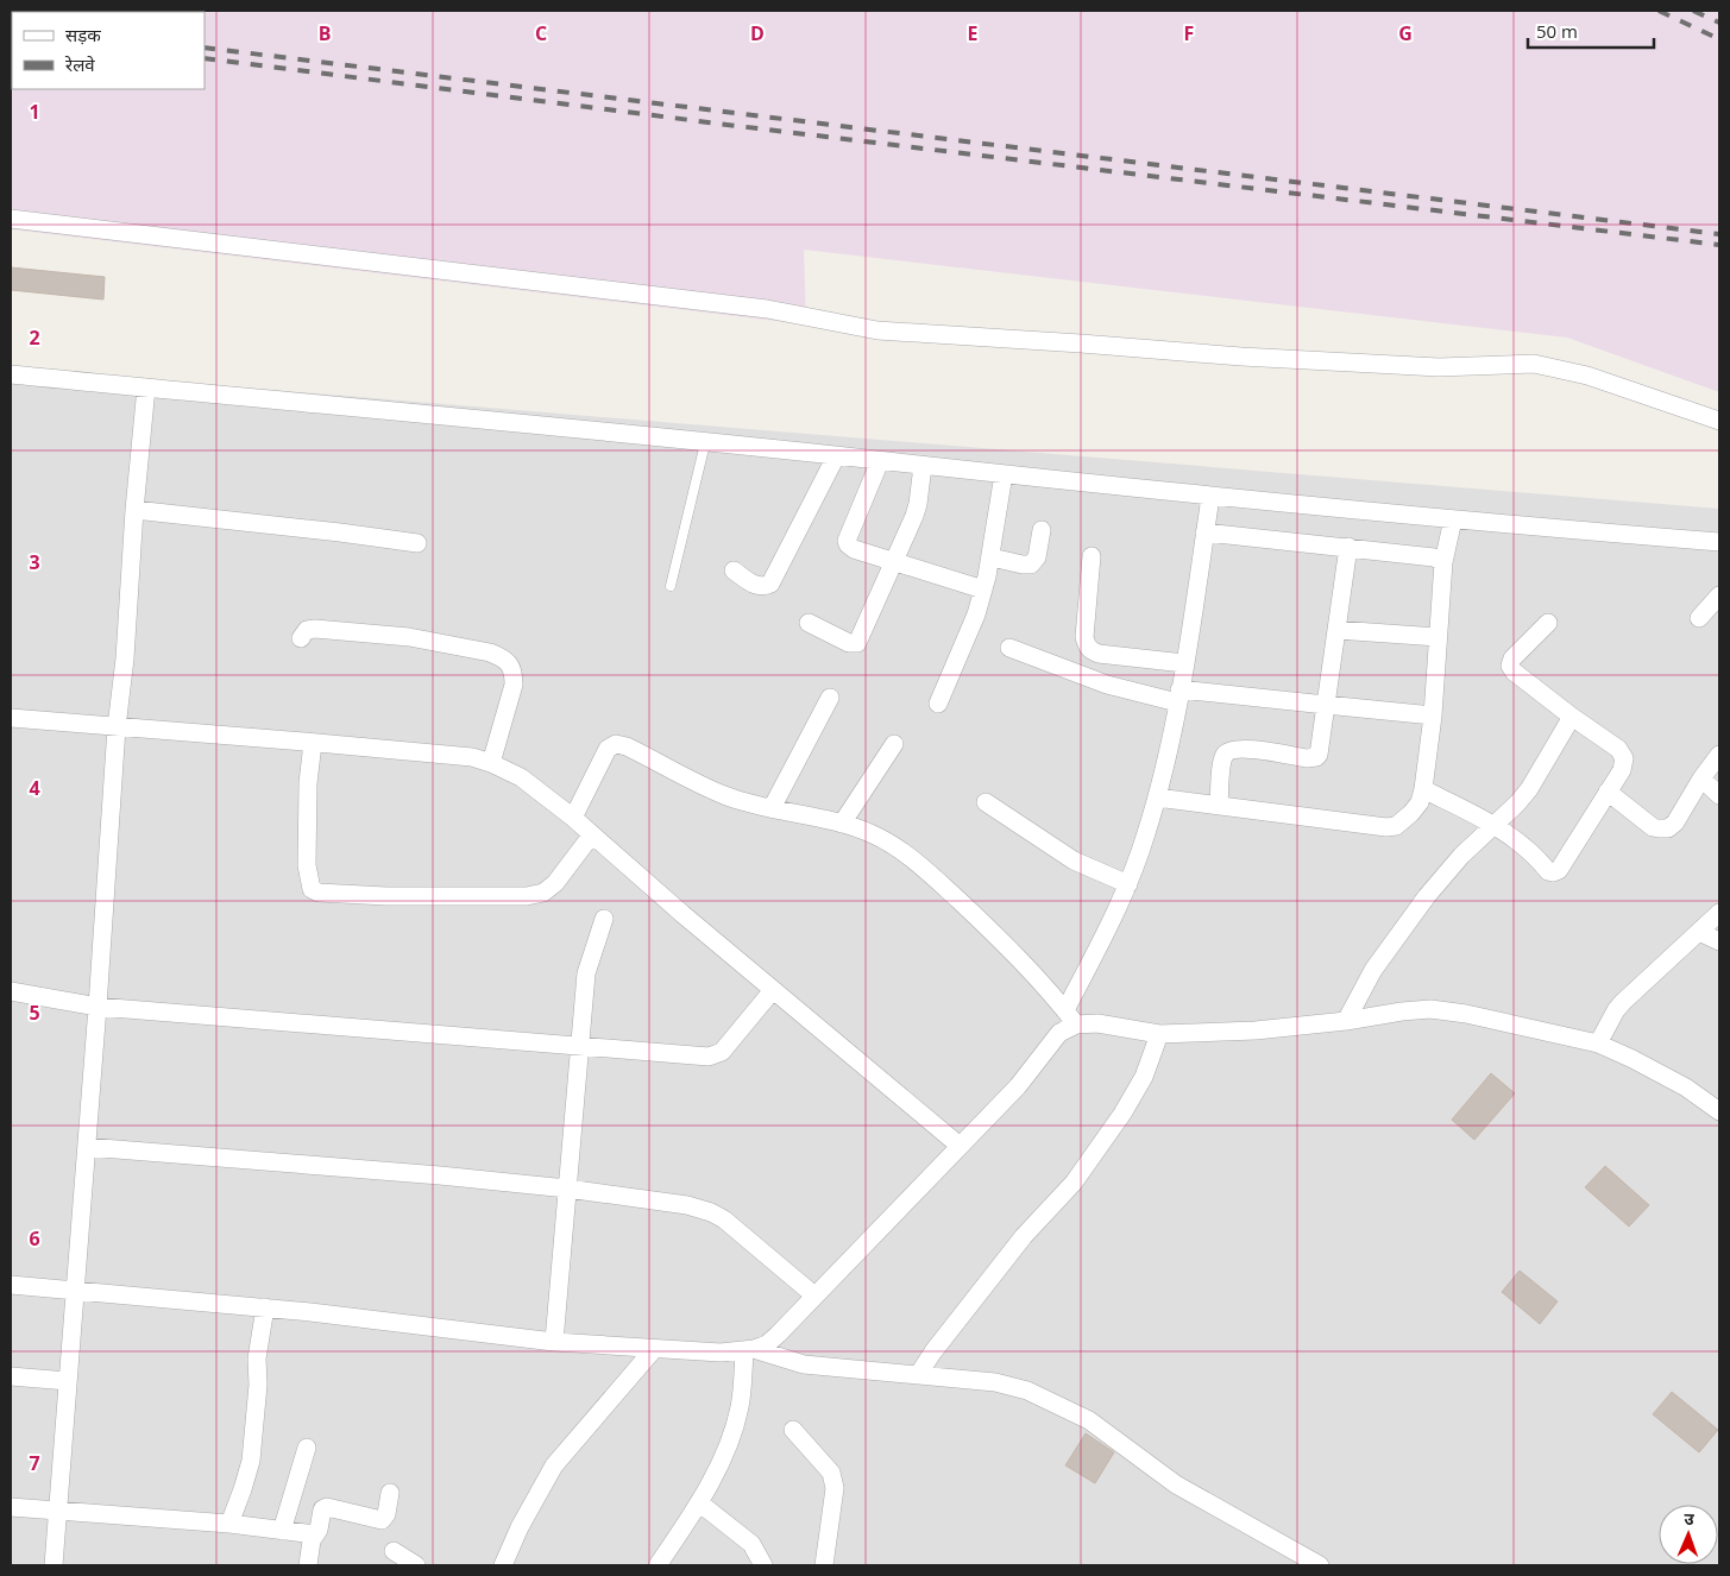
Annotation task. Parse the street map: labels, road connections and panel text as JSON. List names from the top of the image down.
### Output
{
  "legend": ["सड़क", "रेलवे"],
  "scale_bar": "50 m",
  "north": "top",
  "grid": {
    "columns": [
      "B",
      "C",
      "D",
      "E",
      "F",
      "G"
    ],
    "rows": [
      "1",
      "2",
      "3",
      "4",
      "5",
      "6",
      "7"
    ]
  }
}
